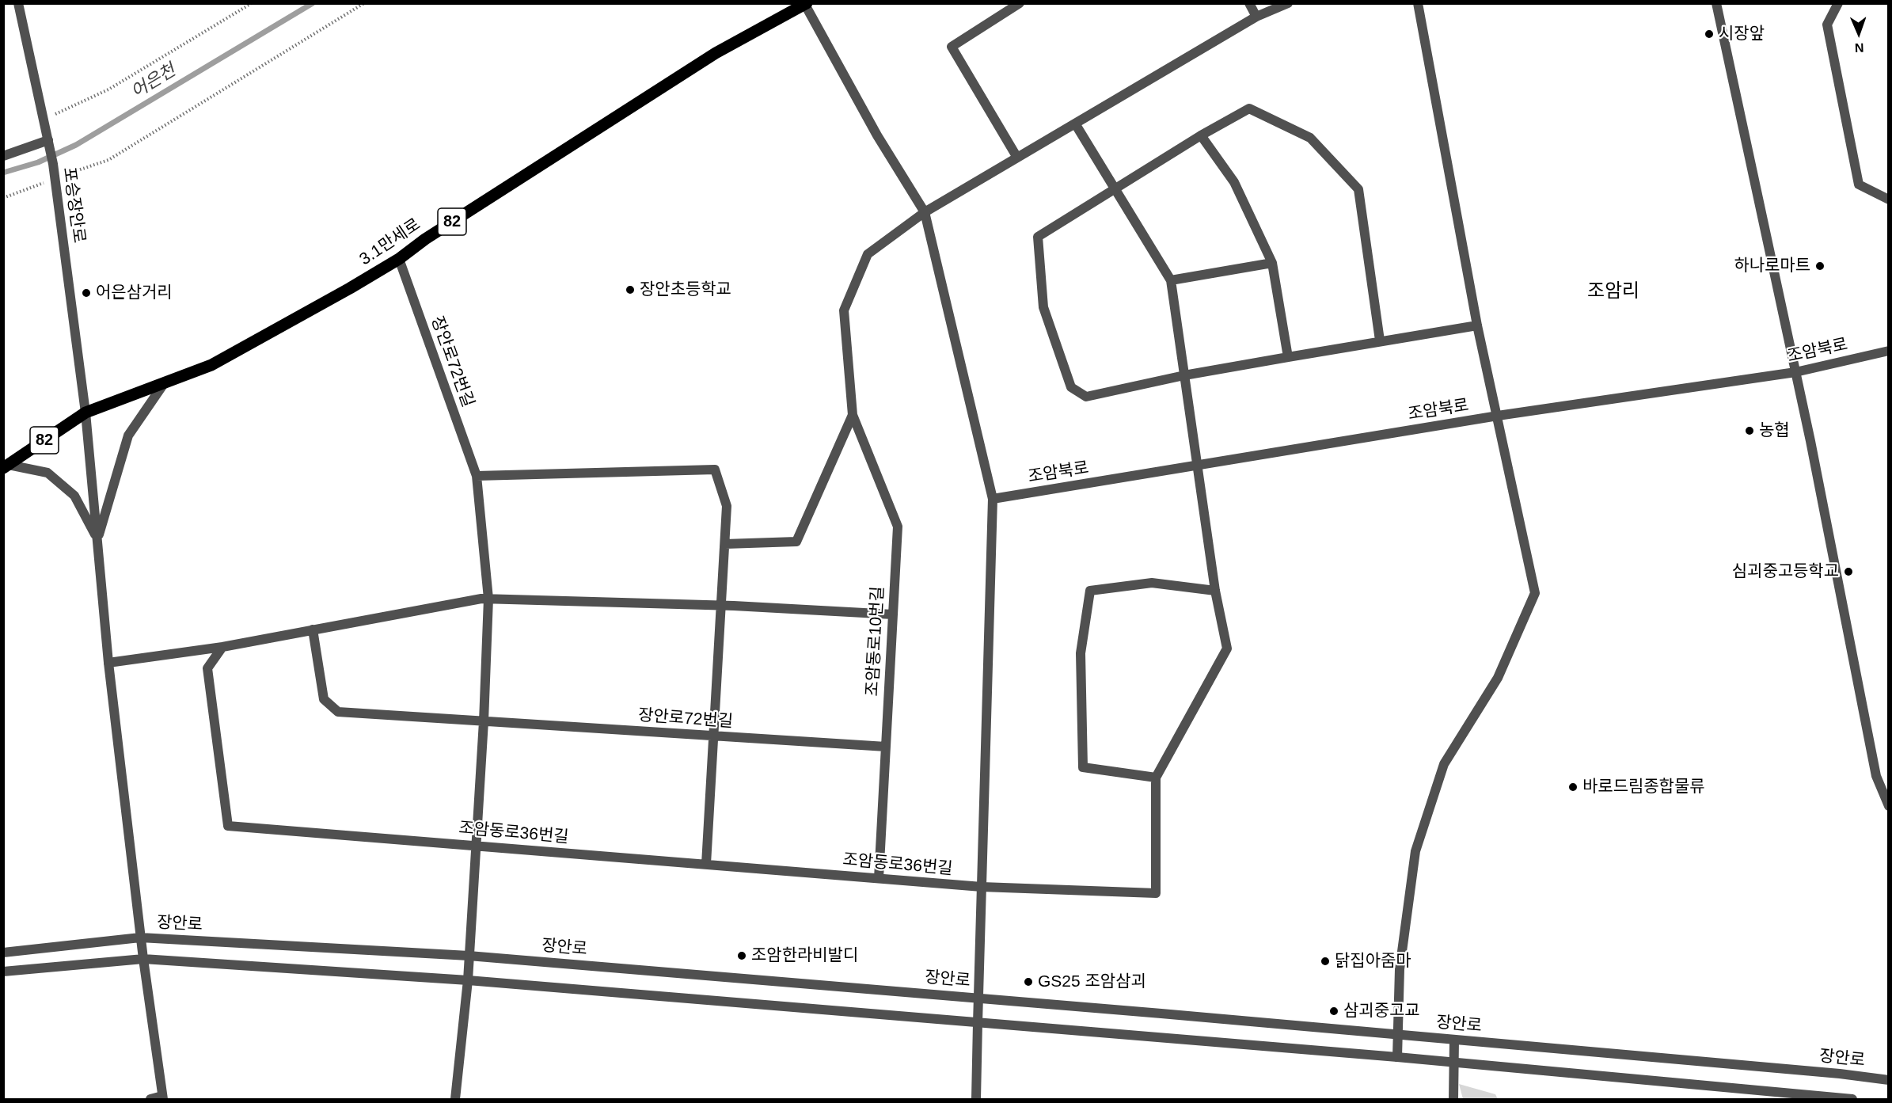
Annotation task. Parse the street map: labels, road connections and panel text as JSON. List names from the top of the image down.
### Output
{
  "streets": {
    "main road": ["82", "3.1만세로"],
    "street": [
      "포승장안로",
      "조암북로",
      "장안로72번길",
      "조암동로10번길",
      "조암동로36번길",
      "장안로"
    ]
  },
  "crossings": [
    ["포승장안로", "3.1만세로"],
    ["포승장안로", "장안로"],
    ["3.1만세로", "장안로72번길"],
    ["장안로72번길", "조암동로10번길"],
    ["장안로72번길", "조암동로36번길"],
    ["장안로72번길", "장안로"],
    ["조암동로10번길", "조암동로36번길"]
  ],
  "districts": ["조암리"],
  "water": ["어은천"],
  "places": [
    "시장앞",
    "하나로마트",
    "장안초등학교",
    "어은삼거리",
    "농협",
    "심괴중고등학교",
    "바로드림종합물류",
    "조암한라비발디",
    "닭집아줌마",
    "GS25 조암삼괴",
    "삼괴중고교"
  ],
  "north": "bottom"
}
